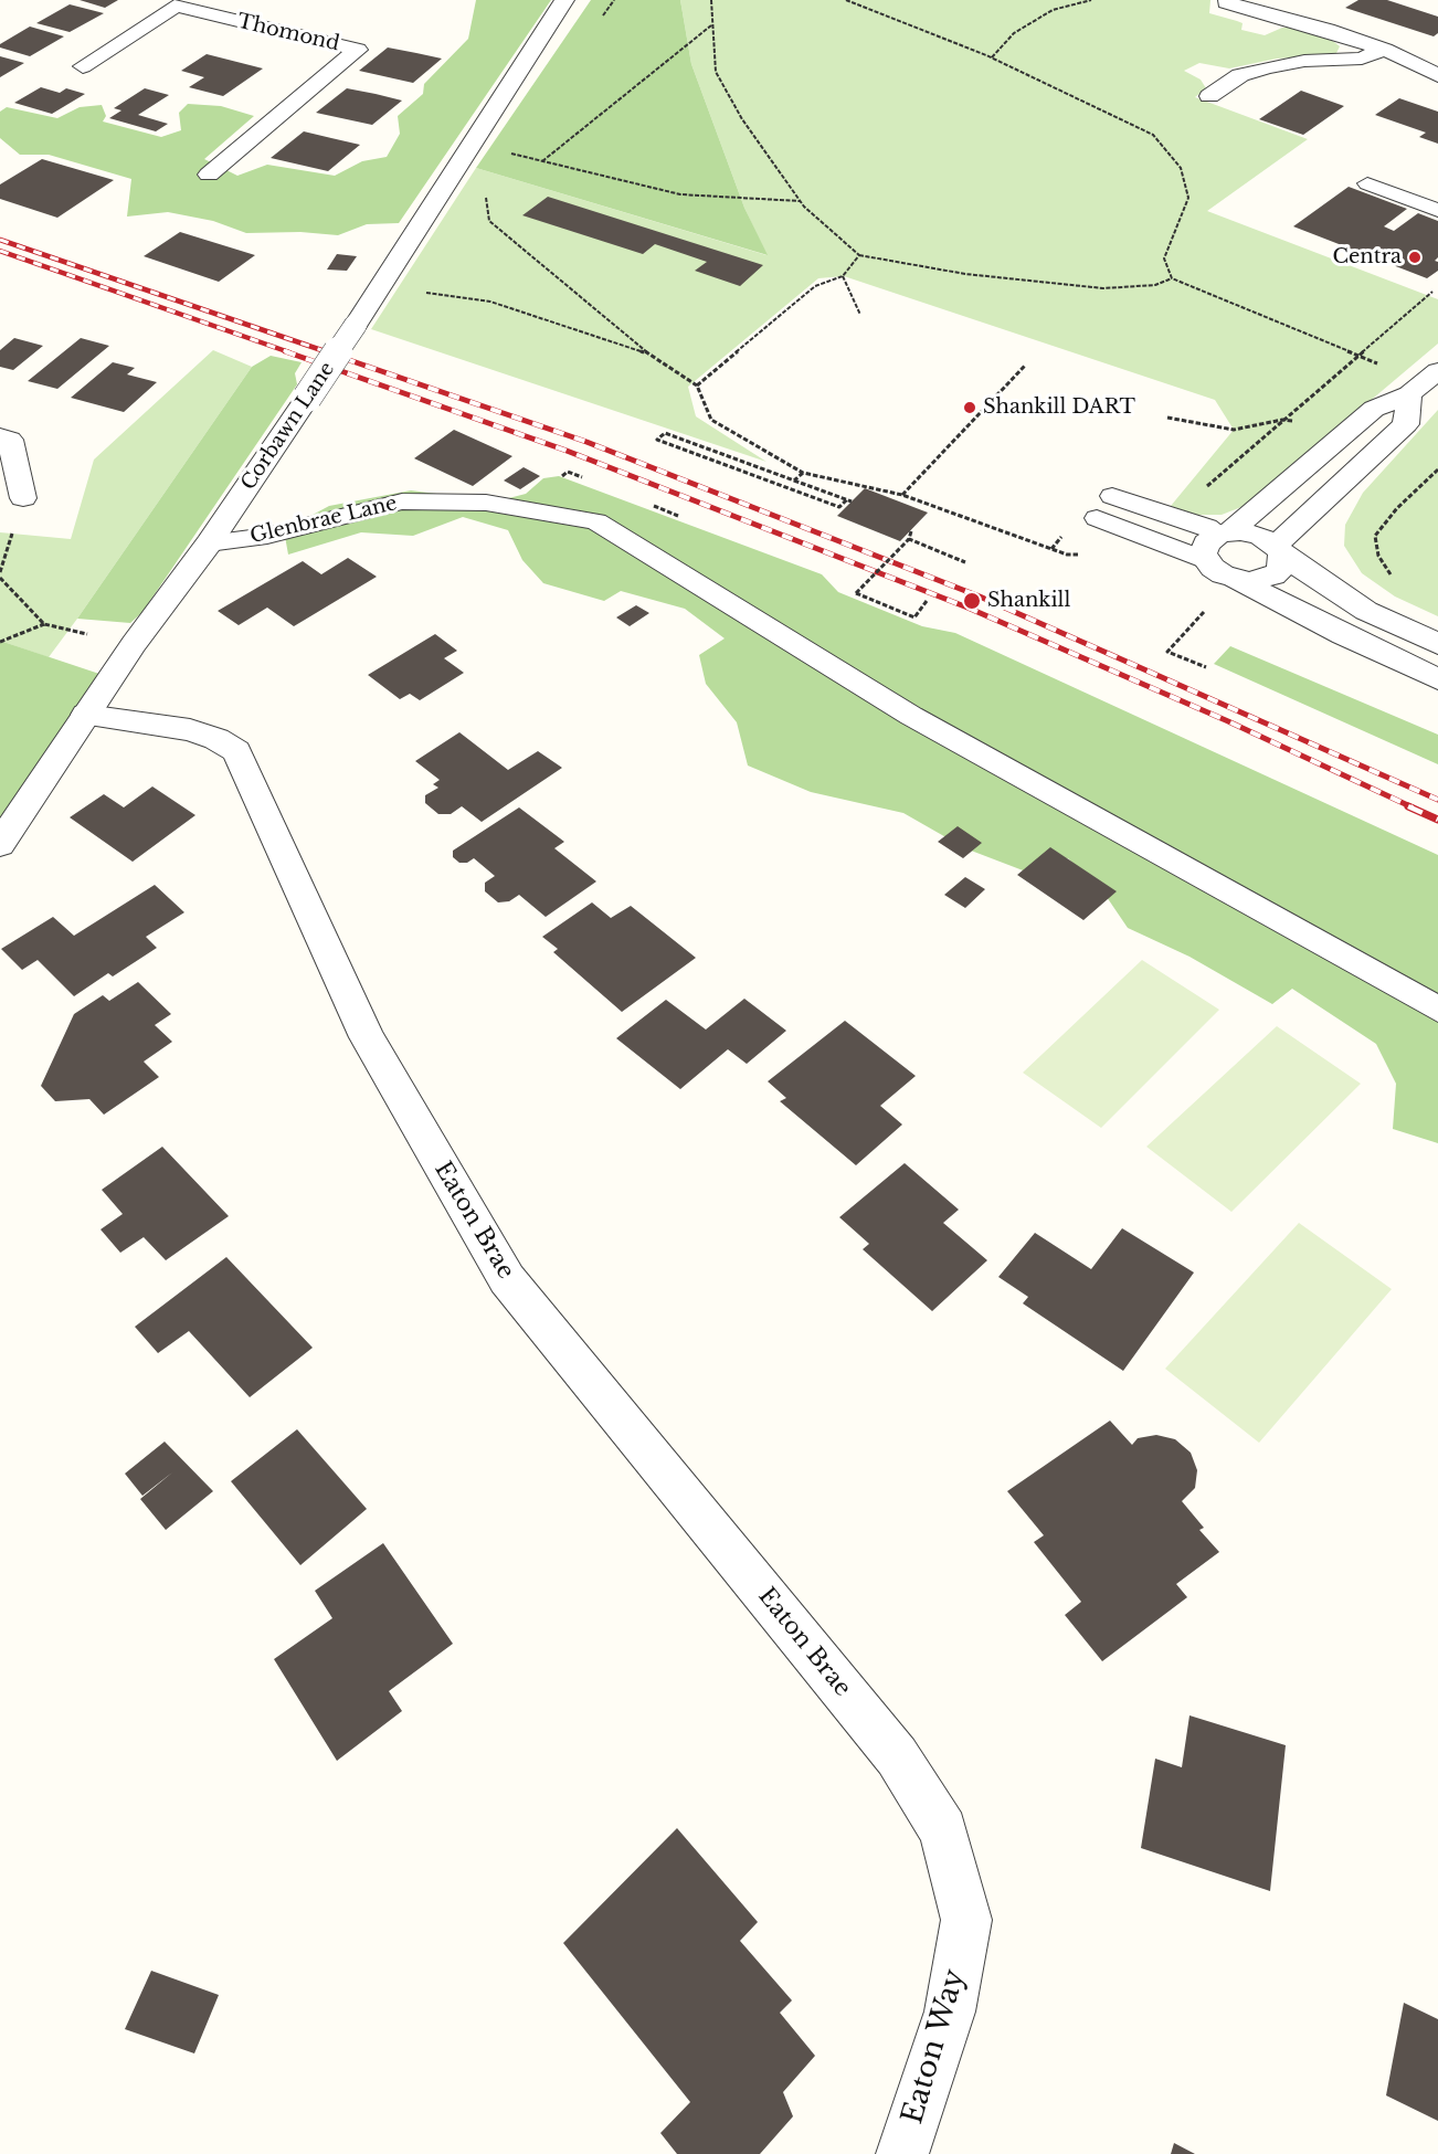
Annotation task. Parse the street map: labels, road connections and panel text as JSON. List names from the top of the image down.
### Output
{
  "streets": {
    "street": [
      "Thomond",
      "Corbawn Lane",
      "Eaton Brae",
      "Eaton Way"
    ],
    "lane": ["Glenbrae Lane"]
  },
  "crossings": [
    ["Corbawn Lane", "Glenbrae Lane"],
    ["Corbawn Lane", "Eaton Brae"],
    ["Eaton Brae", "Eaton Way"]
  ],
  "places": ["Centra", "Shankill DART", "Shankill"]
}
